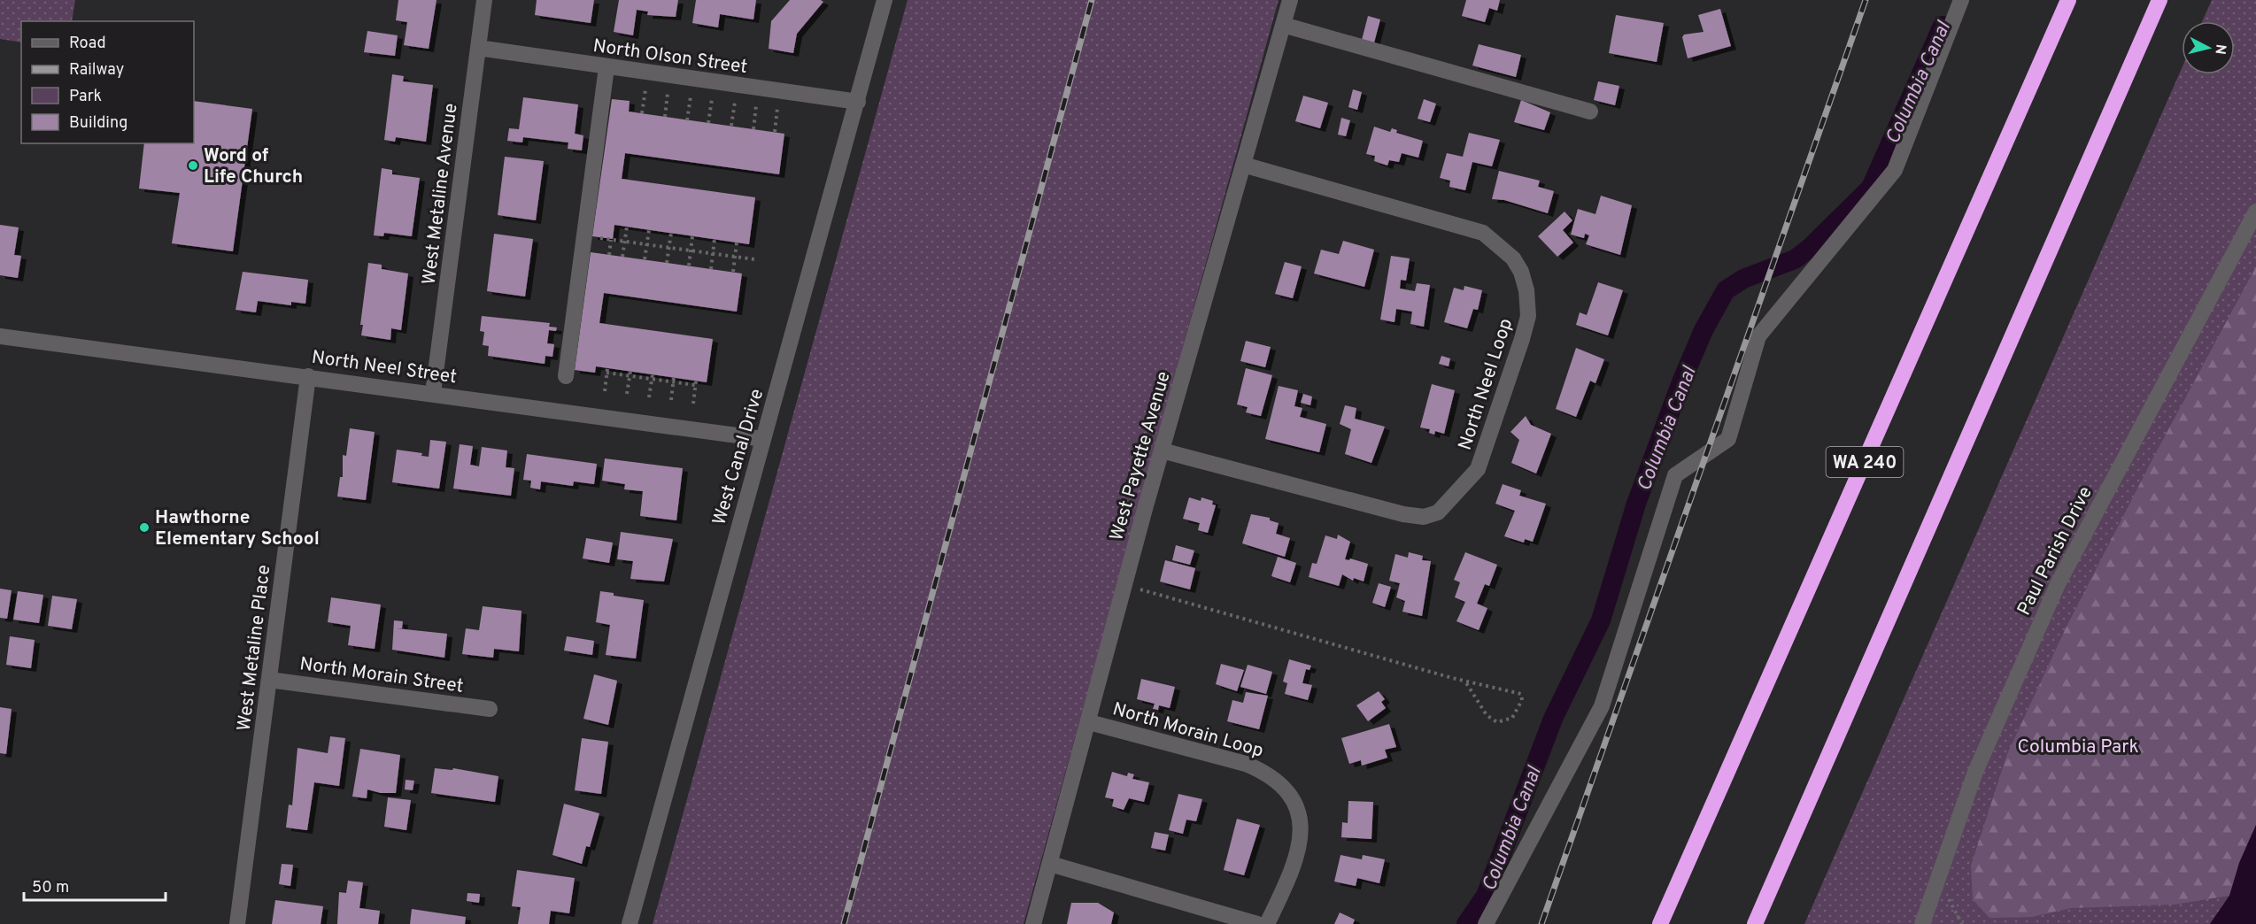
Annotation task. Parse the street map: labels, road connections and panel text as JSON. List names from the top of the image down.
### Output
{
  "streets": {
    "highway": ["WA 240"],
    "street": [
      "North Olson Street",
      "West Metaline Avenue",
      "North Neel Street",
      "North Neel Loop",
      "West Payette Avenue",
      "West Canal Drive",
      "Paul Parish Drive",
      "West Metaline Place",
      "North Morain Street",
      "North Morain Loop"
    ]
  },
  "crossings": [
    ["North Olson Street", "West Metaline Avenue"],
    ["North Olson Street", "West Canal Drive"],
    ["West Metaline Avenue", "North Neel Street"],
    ["North Neel Street", "West Canal Drive"],
    ["North Neel Street", "West Metaline Place"],
    ["North Neel Loop", "West Payette Avenue"],
    ["West Payette Avenue", "North Morain Loop"],
    ["West Metaline Place", "North Morain Street"]
  ],
  "water": ["Columbia Canal"],
  "parks": ["Columbia Park"],
  "places": ["Word of Life Church", "Hawthorne Elementary School"],
  "legend": [
    "Road",
    "Railway",
    "Park",
    "Building"
  ],
  "scale_bar": "50 m",
  "north": "right"
}
